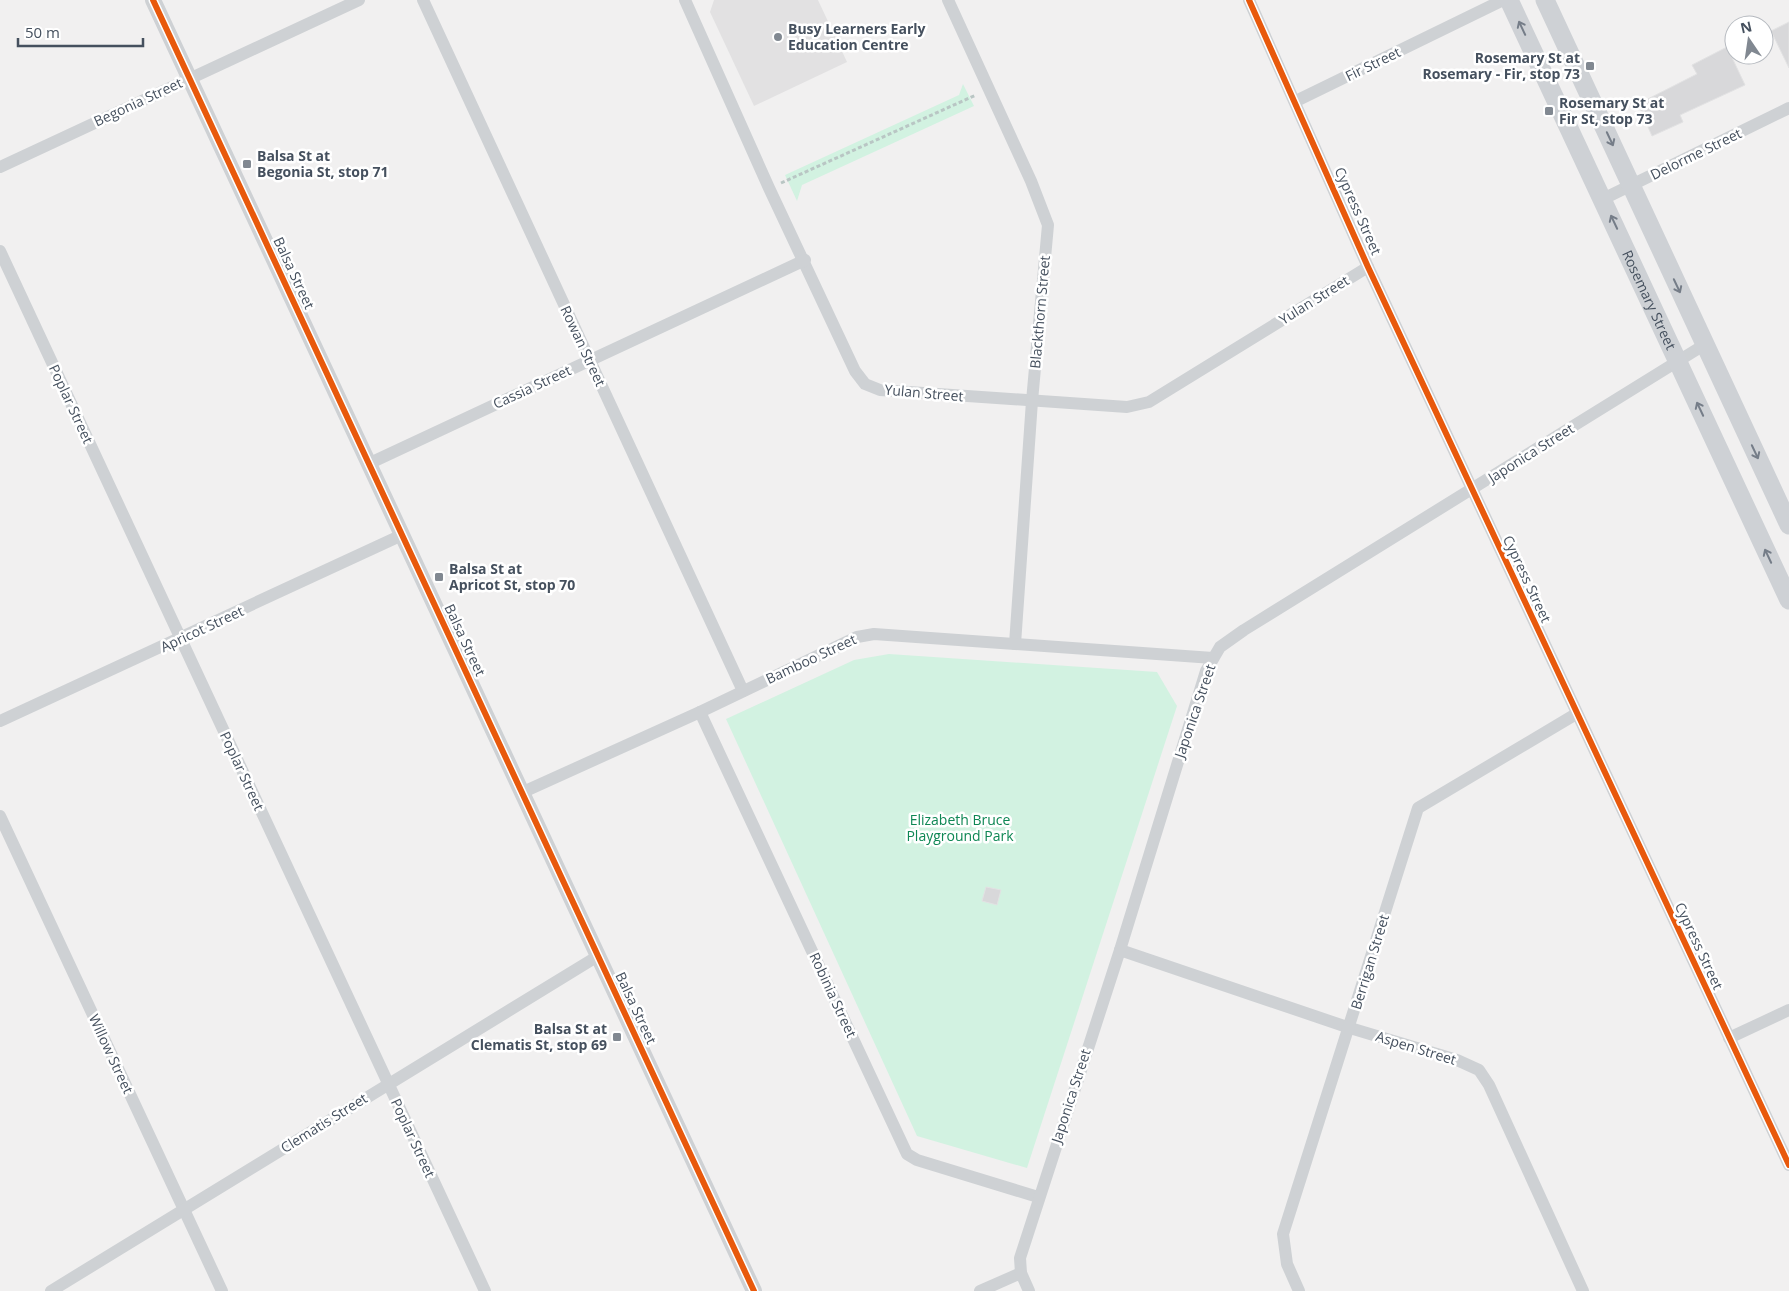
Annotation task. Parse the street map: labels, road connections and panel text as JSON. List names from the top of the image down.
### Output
{
  "streets": {
    "main road": ["Rosemary Street"],
    "street": [
      "Fir Street",
      "Begonia Street",
      "Delorme Street",
      "Cypress Street",
      "Balsa Street",
      "Yulan Street",
      "Blackthorn Street",
      "Rowan Street",
      "Cassia Street",
      "Poplar Street",
      "Japonica Street",
      "Apricot Street",
      "Bamboo Street",
      "Berrigan Street",
      "Robinia Street",
      "Aspen Street",
      "Willow Street",
      "Clematis Street"
    ]
  },
  "crossings": [
    ["Fir Street", "Cypress Street"],
    ["Begonia Street", "Balsa Street"],
    ["Delorme Street", "Rosemary Street"],
    ["Cypress Street", "Yulan Street"],
    ["Cypress Street", "Japonica Street"],
    ["Cypress Street", "Berrigan Street"],
    ["Balsa Street", "Cassia Street"],
    ["Balsa Street", "Apricot Street"],
    ["Balsa Street", "Bamboo Street"],
    ["Balsa Street", "Clematis Street"],
    ["Yulan Street", "Blackthorn Street"],
    ["Yulan Street", "Cassia Street"],
    ["Rosemary Street", "Japonica Street"],
    ["Blackthorn Street", "Bamboo Street"],
    ["Rowan Street", "Cassia Street"],
    ["Rowan Street", "Bamboo Street"],
    ["Poplar Street", "Apricot Street"],
    ["Poplar Street", "Clematis Street"],
    ["Japonica Street", "Bamboo Street"],
    ["Japonica Street", "Robinia Street"],
    ["Japonica Street", "Aspen Street"],
    ["Bamboo Street", "Robinia Street"],
    ["Berrigan Street", "Aspen Street"],
    ["Willow Street", "Clematis Street"]
  ],
  "parks": ["Elizabeth Bruce Playground Park"],
  "places": {
    "other": ["Busy Learners Early Education Centre"],
    "transit": [
      "Rosemary St at Rosemary - Fir, stop 73",
      "Rosemary St at Fir St, stop 73",
      "Balsa St at Begonia St, stop 71",
      "Balsa St at Apricot St, stop 70",
      "Balsa St at Clematis St, stop 69"
    ]
  },
  "scale_bar": "50 m",
  "north": "top"
}
